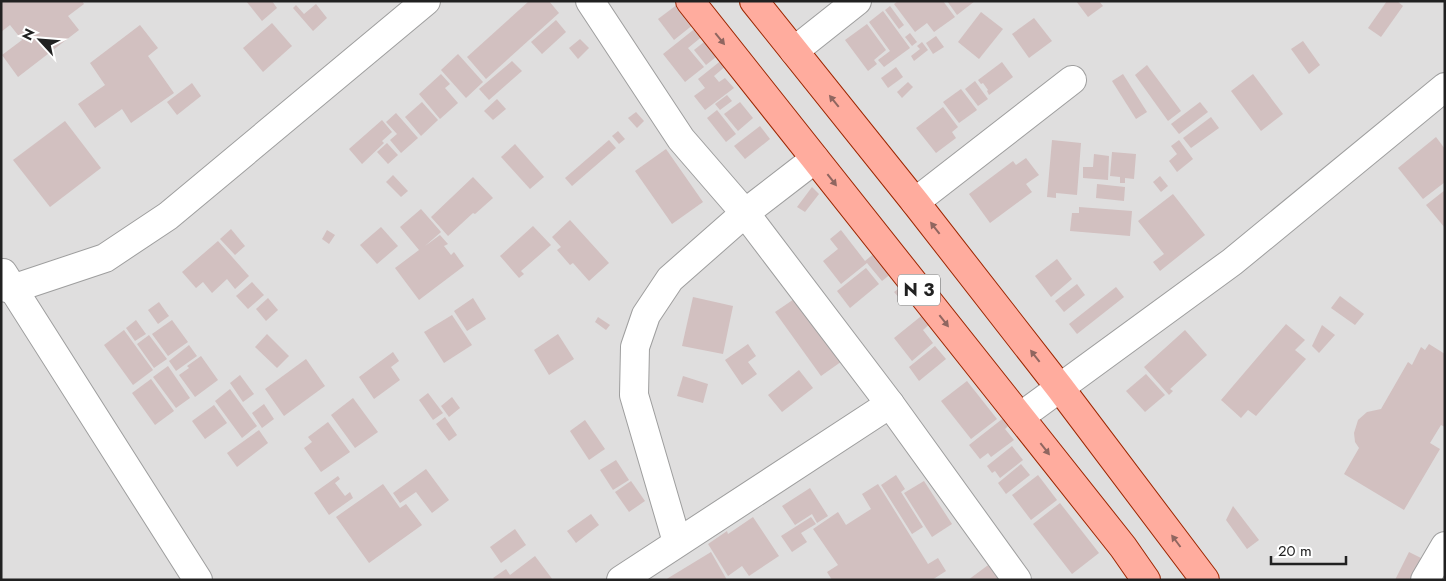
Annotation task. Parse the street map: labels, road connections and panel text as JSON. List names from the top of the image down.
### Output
{
  "streets": {
    "main road": ["N 3"]
  },
  "scale_bar": "20 m",
  "north": "top left"
}
